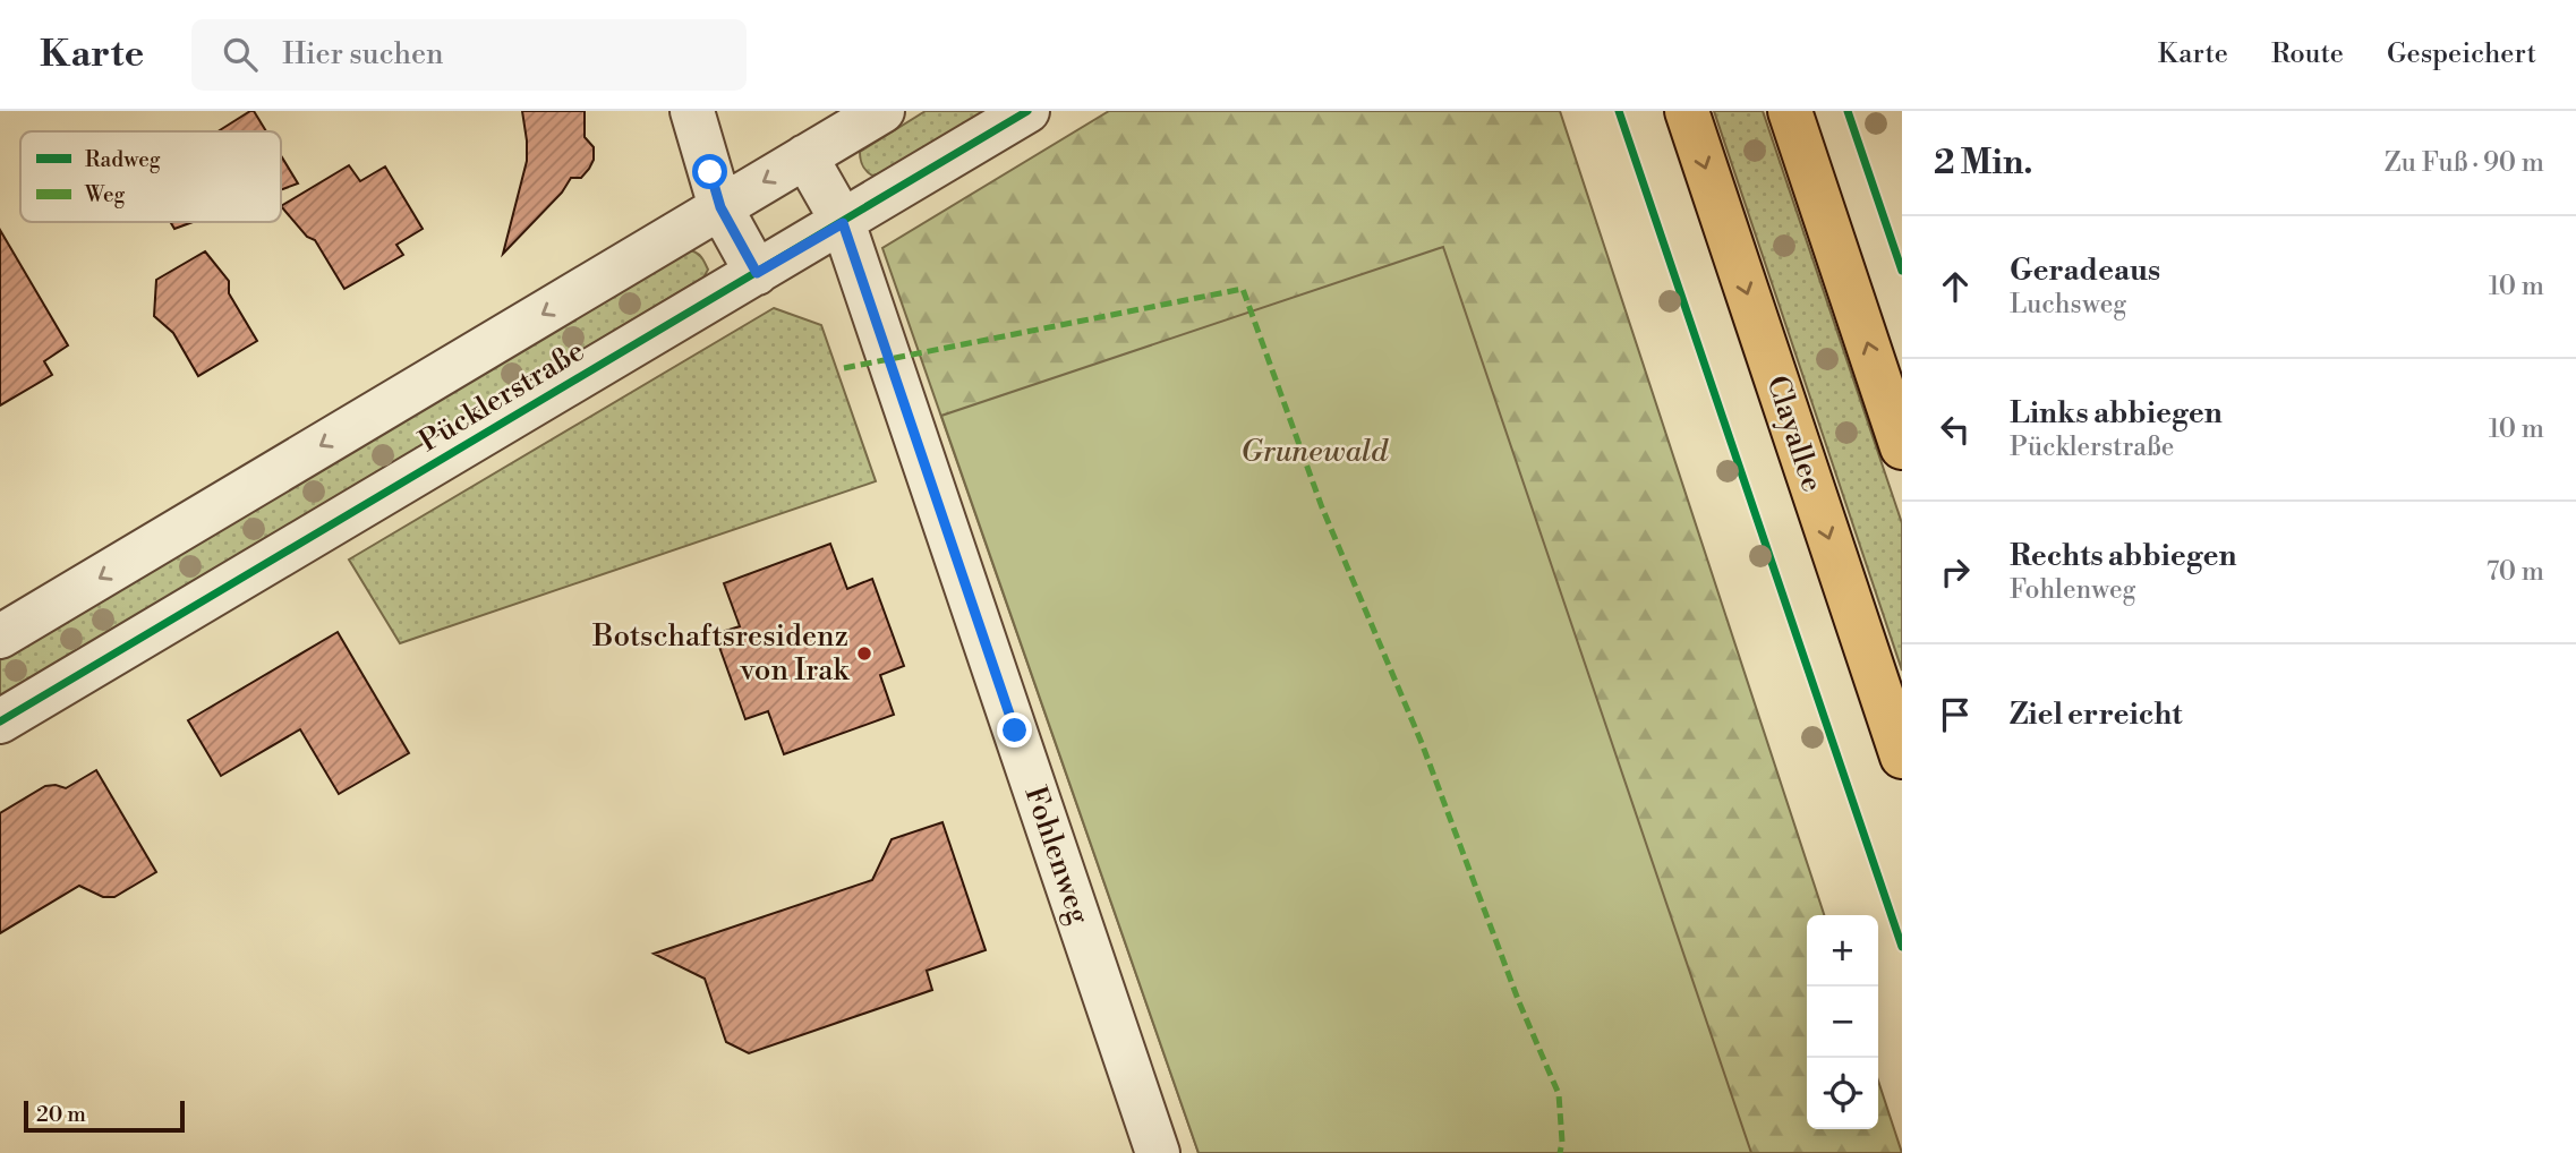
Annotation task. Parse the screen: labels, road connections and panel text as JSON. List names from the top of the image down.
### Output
{
  "streets": {
    "main road": ["Clayallee"],
    "street": ["Pücklerstraße", "Fohlenweg"]
  },
  "crossings": [
    ["Pücklerstraße", "Fohlenweg"]
  ],
  "parks": ["Grunewald"],
  "places": ["Botschaftsresidenz von Irak"],
  "legend": ["Radweg", "Weg"],
  "scale_bar": "20 m",
  "page": {
    "header": "Karte",
    "search": "Hier suchen",
    "nav": ["Karte", "Route", "Gespeichert"],
    "heading": ["2 Min.", "Zu Fuß · 90 m"],
    "list": [
      ["Geradeaus", "Luchsweg", "10 m"],
      ["Links abbiegen", "Pücklerstraße", "10 m"],
      ["Rechts abbiegen", "Fohlenweg", "70 m"],
      "Ziel erreicht"
    ],
    "map_buttons": ["+", "−"],
    "scale": "20 m"
  }
}
